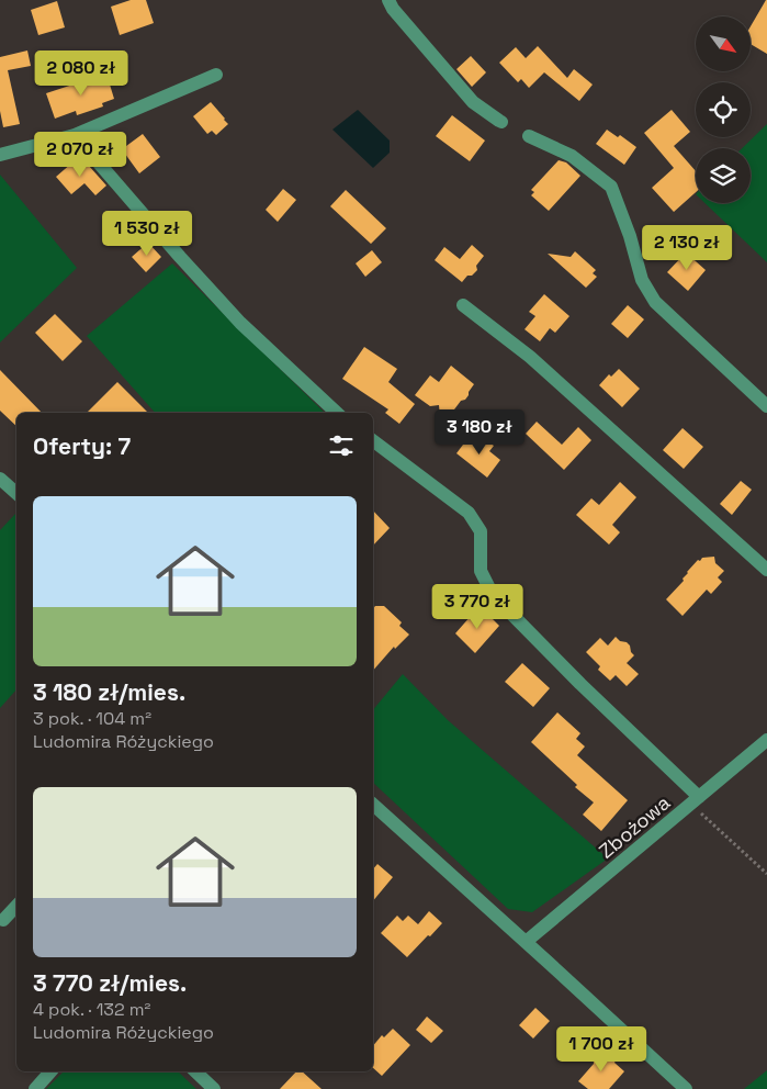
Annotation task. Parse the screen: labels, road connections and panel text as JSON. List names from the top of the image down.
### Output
{
  "streets": {
    "street": ["Zbożowa"]
  },
  "north": "bottom right",
  "page": {
    "price": [
      "2 080 zł",
      "2 070 zł",
      "1 530 zł",
      "2 130 zł",
      "3 180 zł",
      "3 770 zł",
      "1 700 zł"
    ],
    "heading": "Oferty: 7",
    "list": [
      {
        "name": "3 180 zł/mies.",
        "note": "3 pok. · 104 m² · Ludomira Różyckiego"
      },
      {
        "name": "3 770 zł/mies.",
        "note": "4 pok. · 132 m² · Ludomira Różyckiego"
      }
    ]
  }
}
